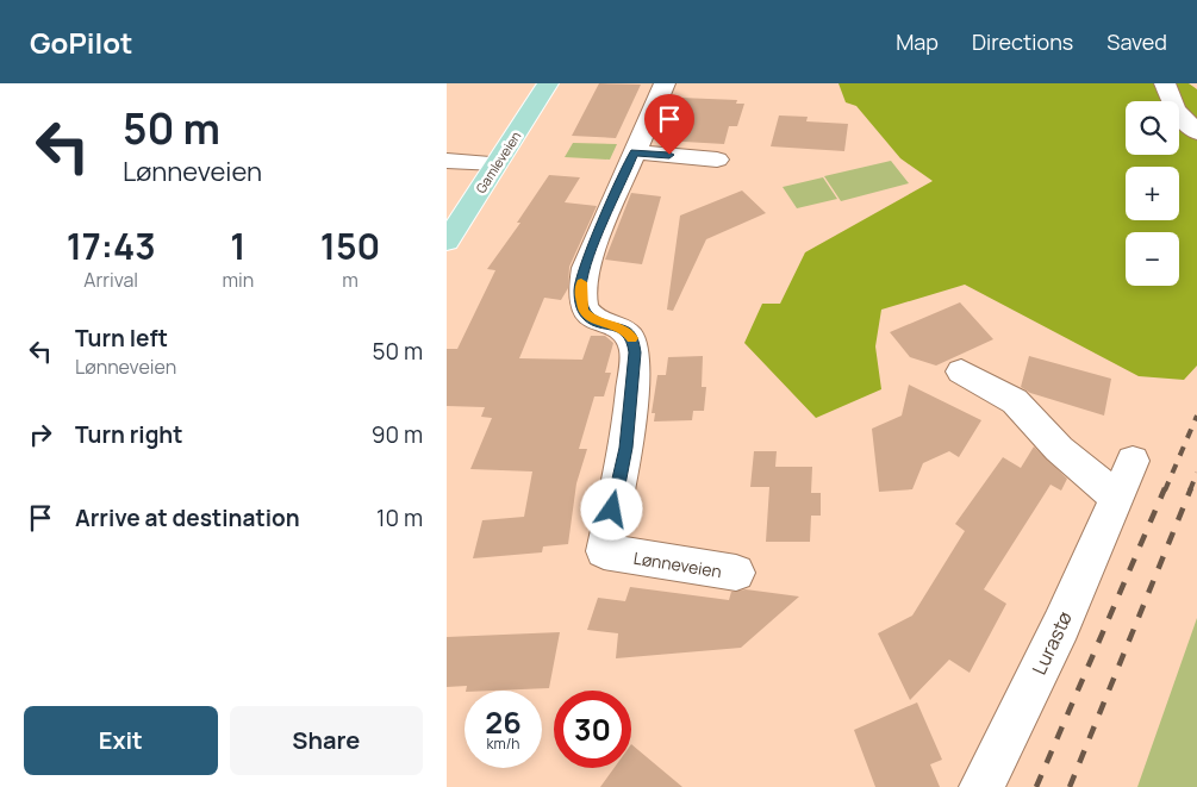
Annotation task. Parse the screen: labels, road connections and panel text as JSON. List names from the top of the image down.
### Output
{
  "streets": {
    "main road": ["Gamleveien"],
    "street": ["Lønneveien", "Lurastø"]
  },
  "page": {
    "header": "GoPilot",
    "nav": ["Map", "Directions", "Saved"],
    "turn": ["50 m", "Lønneveien"],
    "map_buttons": ["+", "−"],
    "eta": [
      "17:43",
      "Arrival",
      "1",
      "min",
      "150",
      "m"
    ],
    "list": [
      {
        "name": "Turn left",
        "note": "Lønneveien",
        "value": "50 m"
      },
      {
        "name": "Turn right",
        "value": "90 m"
      },
      {
        "name": "Arrive at destination",
        "value": "10 m"
      }
    ],
    "speed": "26 km/h",
    "limit": "30",
    "buttons": ["Exit", "Share"]
  }
}
